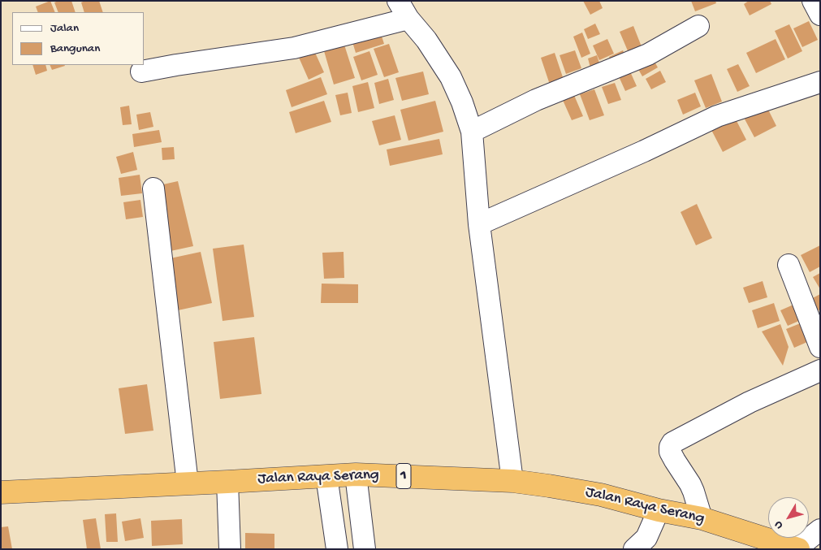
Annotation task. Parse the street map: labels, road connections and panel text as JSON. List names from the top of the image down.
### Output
{
  "streets": {
    "highway": ["1", "Jalan Raya Serang"]
  },
  "legend": ["Jalan", "Bangunan"],
  "north": "bottom left"
}
